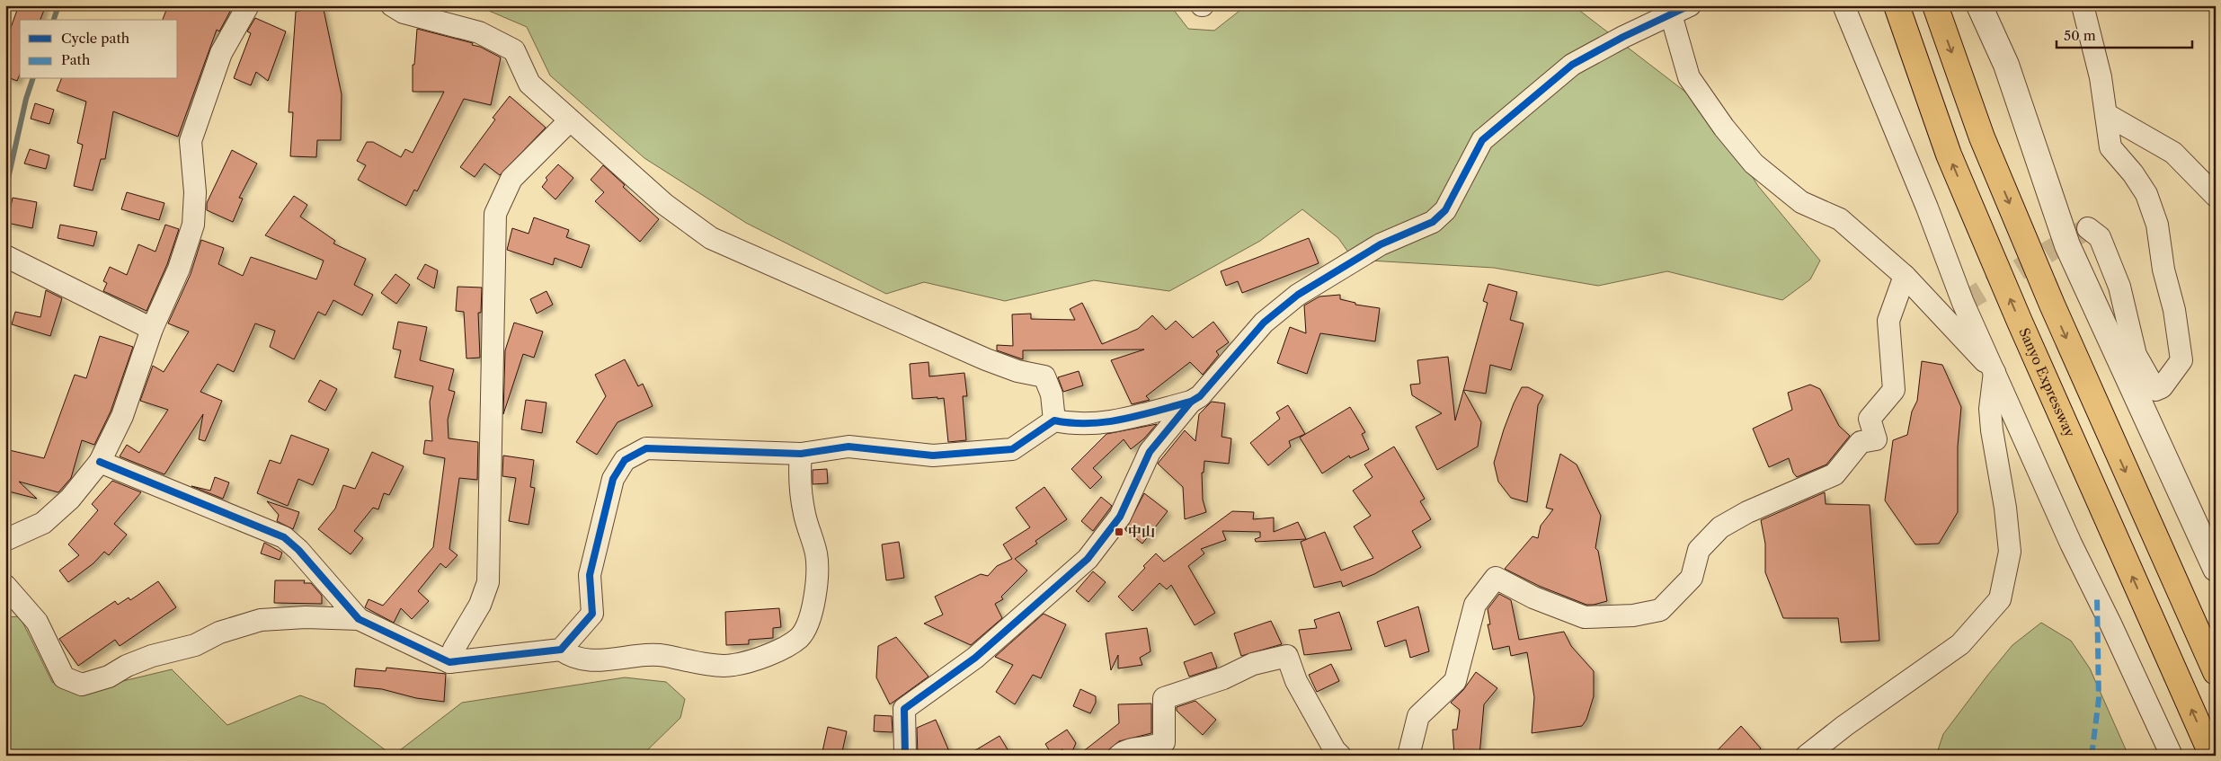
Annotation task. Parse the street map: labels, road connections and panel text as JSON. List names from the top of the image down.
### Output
{
  "streets": {
    "highway": ["Sanyo Expressway"]
  },
  "places": {
    "transit": ["中山"]
  },
  "legend": ["Cycle path", "Path"],
  "scale_bar": "50 m"
}
